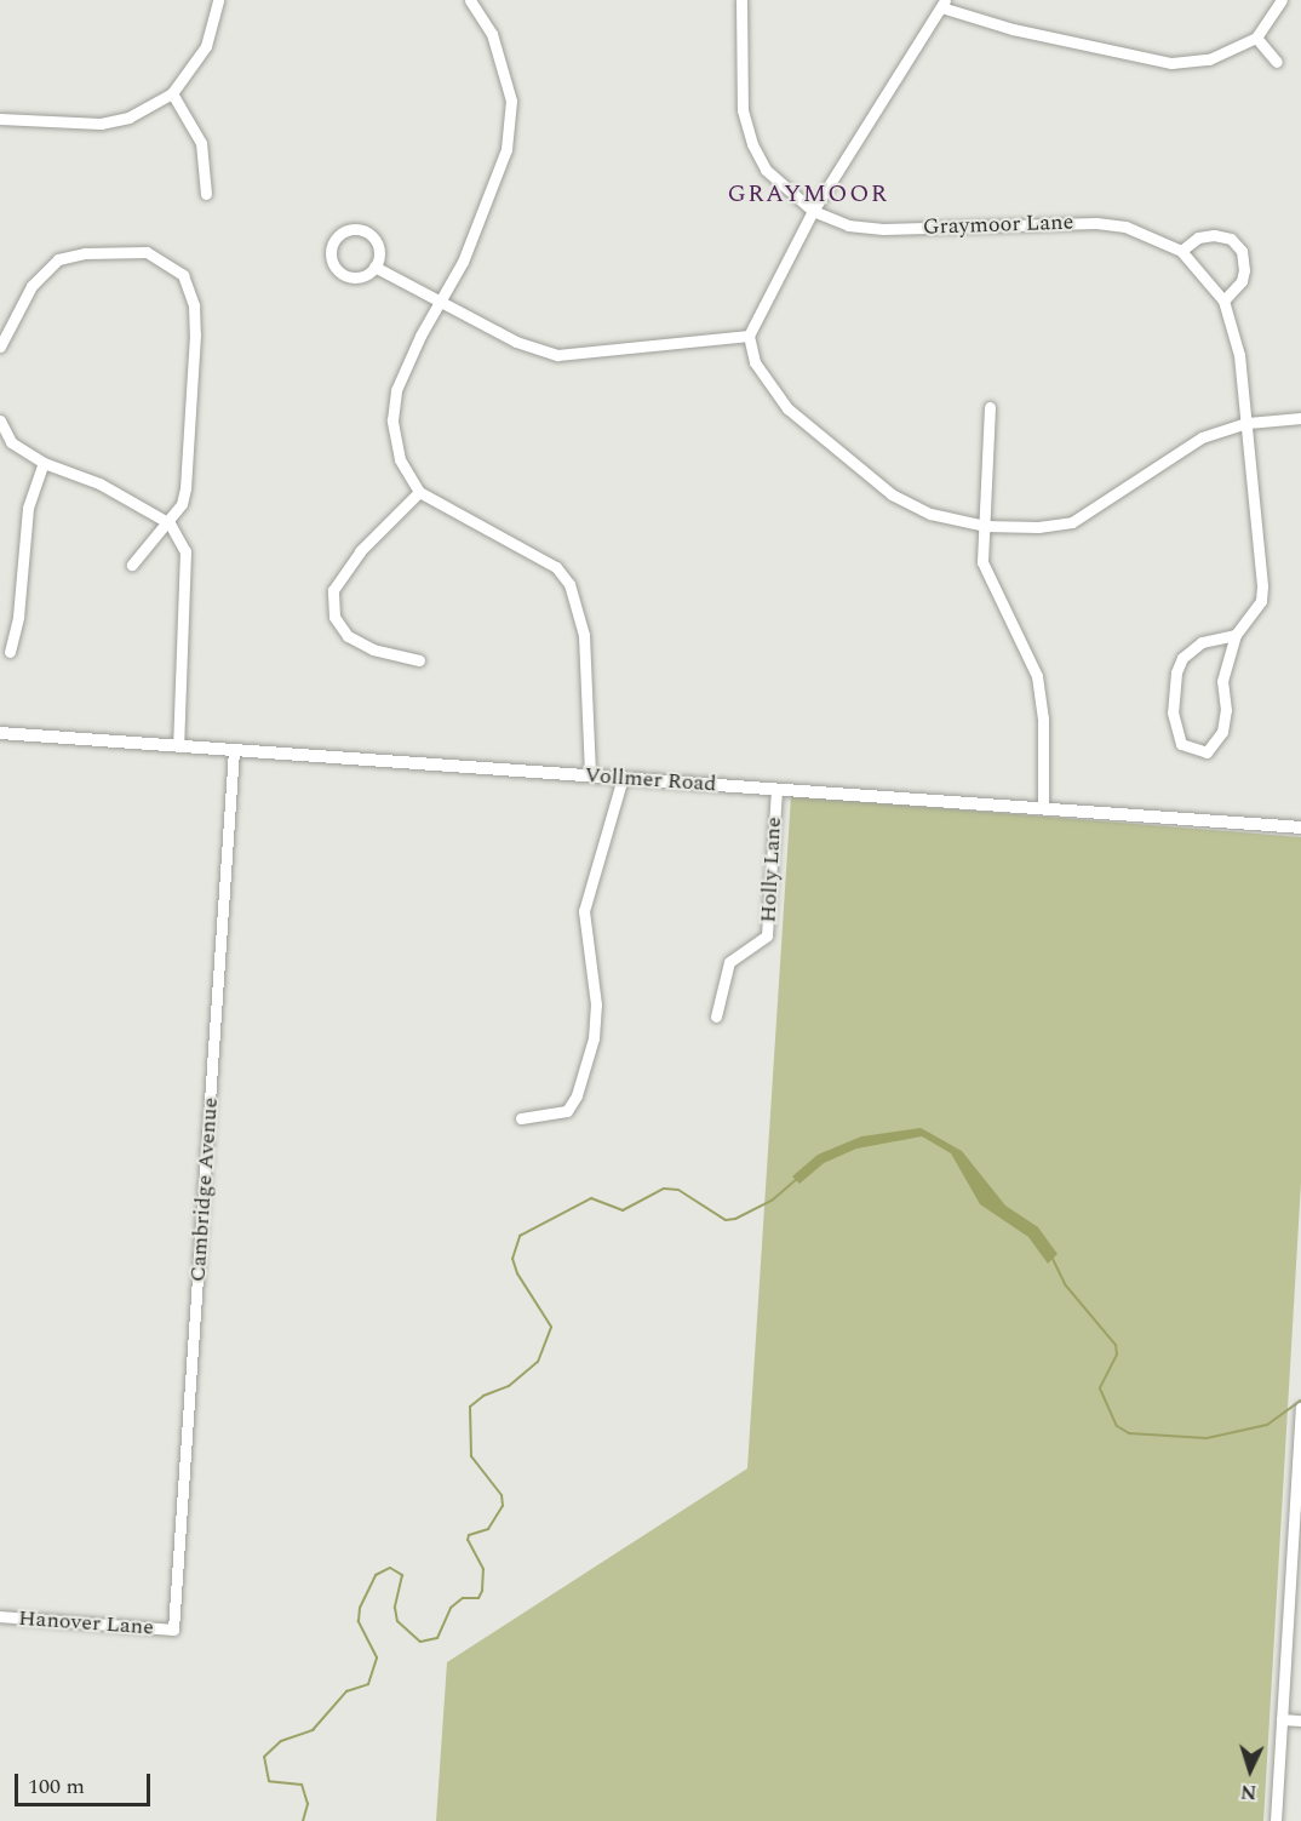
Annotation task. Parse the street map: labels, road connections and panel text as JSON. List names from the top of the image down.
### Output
{
  "streets": {
    "main road": ["Vollmer Road"],
    "street": [
      "Graymoor Lane",
      "Holly Lane",
      "Cambridge Avenue",
      "Hanover Lane"
    ]
  },
  "crossings": [
    ["Vollmer Road", "Holly Lane"],
    ["Vollmer Road", "Cambridge Avenue"],
    ["Cambridge Avenue", "Hanover Lane"]
  ],
  "districts": ["GRAYMOOR"],
  "scale_bar": "100 m",
  "north": "bottom"
}
